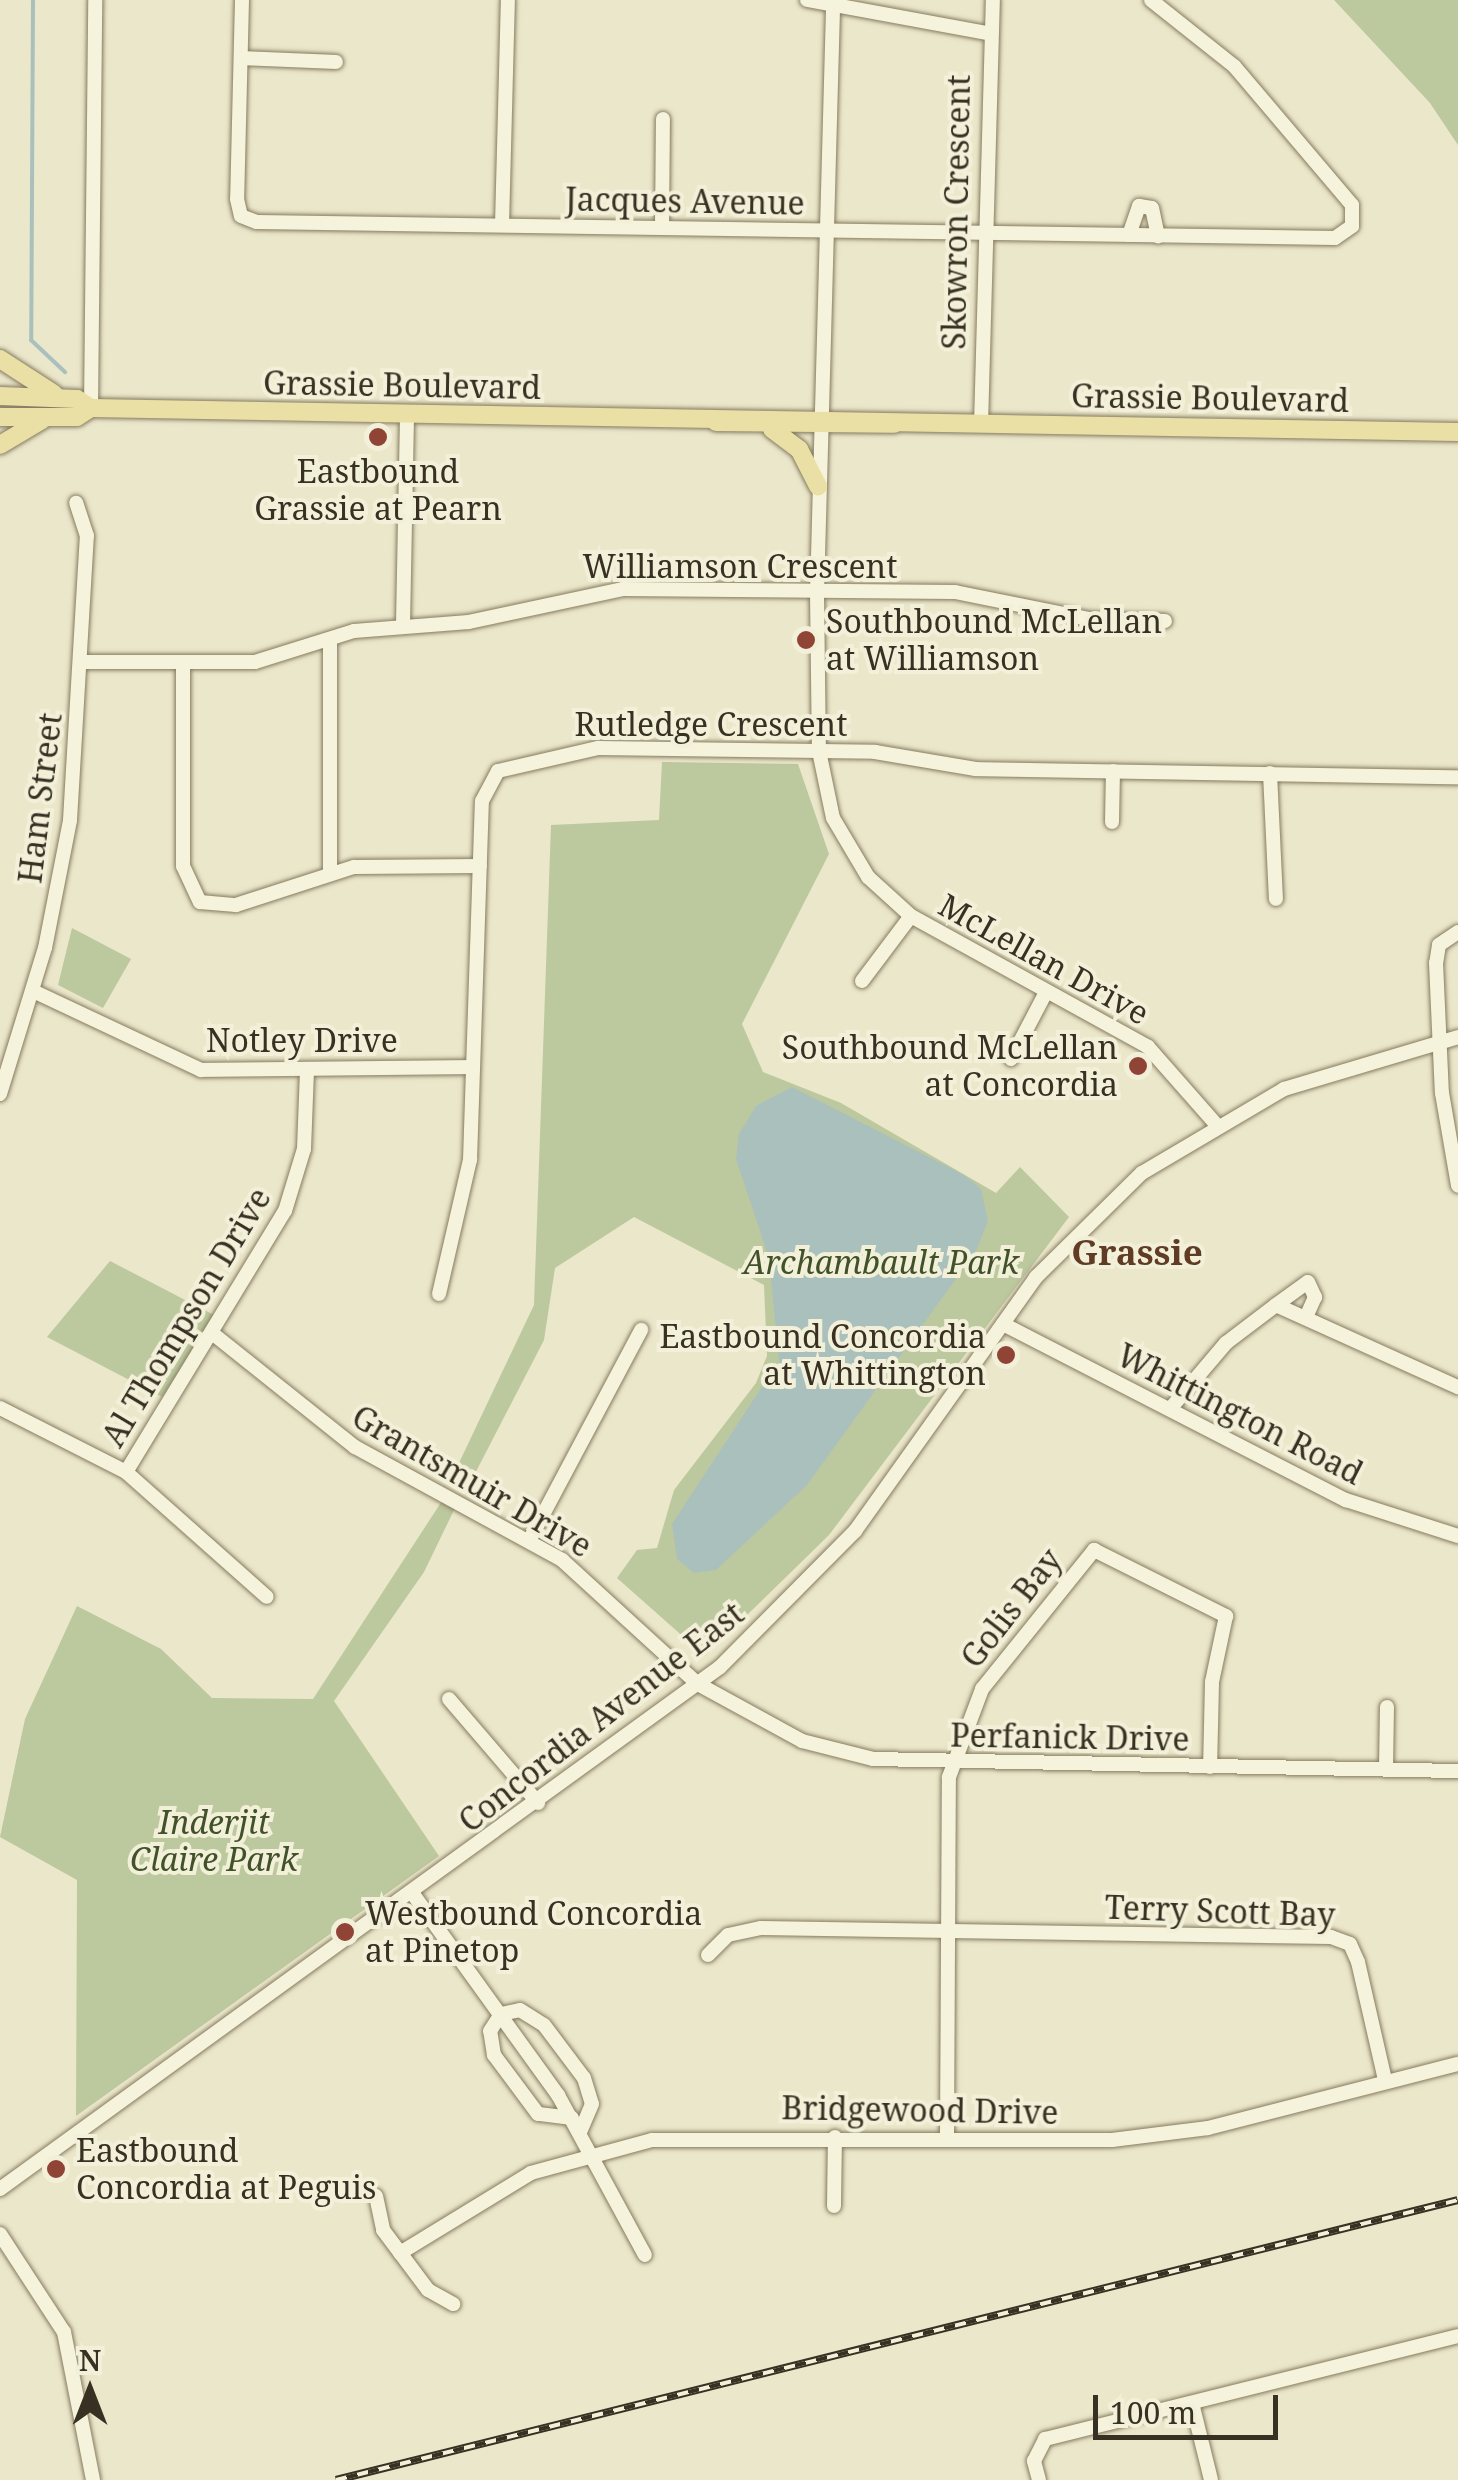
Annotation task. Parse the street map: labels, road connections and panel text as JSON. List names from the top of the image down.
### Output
{
  "streets": {
    "main road": ["Grassie Boulevard"],
    "street": [
      "Jacques Avenue",
      "Skowron Crescent",
      "Williamson Crescent",
      "Rutledge Crescent",
      "Ham Street",
      "McLellan Drive",
      "Notley Drive",
      "Al Thompson Drive",
      "Whittington Road",
      "Grantsmuir Drive",
      "Golis Bay",
      "Concordia Avenue East",
      "Perfanick Drive",
      "Terry Scott Bay",
      "Bridgewood Drive"
    ]
  },
  "crossings": [
    ["Jacques Avenue", "Skowron Crescent"],
    ["Jacques Avenue", "McLellan Drive"],
    ["Skowron Crescent", "Grassie Boulevard"],
    ["Grassie Boulevard", "McLellan Drive"],
    ["Williamson Crescent", "Ham Street"],
    ["Williamson Crescent", "McLellan Drive"],
    ["Rutledge Crescent", "McLellan Drive"],
    ["Rutledge Crescent", "Notley Drive"],
    ["Ham Street", "Notley Drive"],
    ["McLellan Drive", "Concordia Avenue East"],
    ["Notley Drive", "Al Thompson Drive"],
    ["Al Thompson Drive", "Grantsmuir Drive"],
    ["Whittington Road", "Concordia Avenue East"],
    ["Grantsmuir Drive", "Concordia Avenue East"],
    ["Grantsmuir Drive", "Perfanick Drive"],
    ["Golis Bay", "Perfanick Drive"],
    ["Concordia Avenue East", "Perfanick Drive"],
    ["Terry Scott Bay", "Bridgewood Drive"]
  ],
  "districts": ["Grassie"],
  "parks": ["Archambault Park", "Inderjit Claire Park"],
  "places": [
    "Eastbound Grassie at Pearn",
    "Southbound McLellan at Williamson",
    "Southbound McLellan at Concordia",
    "Eastbound Concordia at Whittington",
    "Westbound Concordia at Pinetop",
    "Eastbound Concordia at Peguis"
  ],
  "scale_bar": "100 m",
  "north": "top"
}
